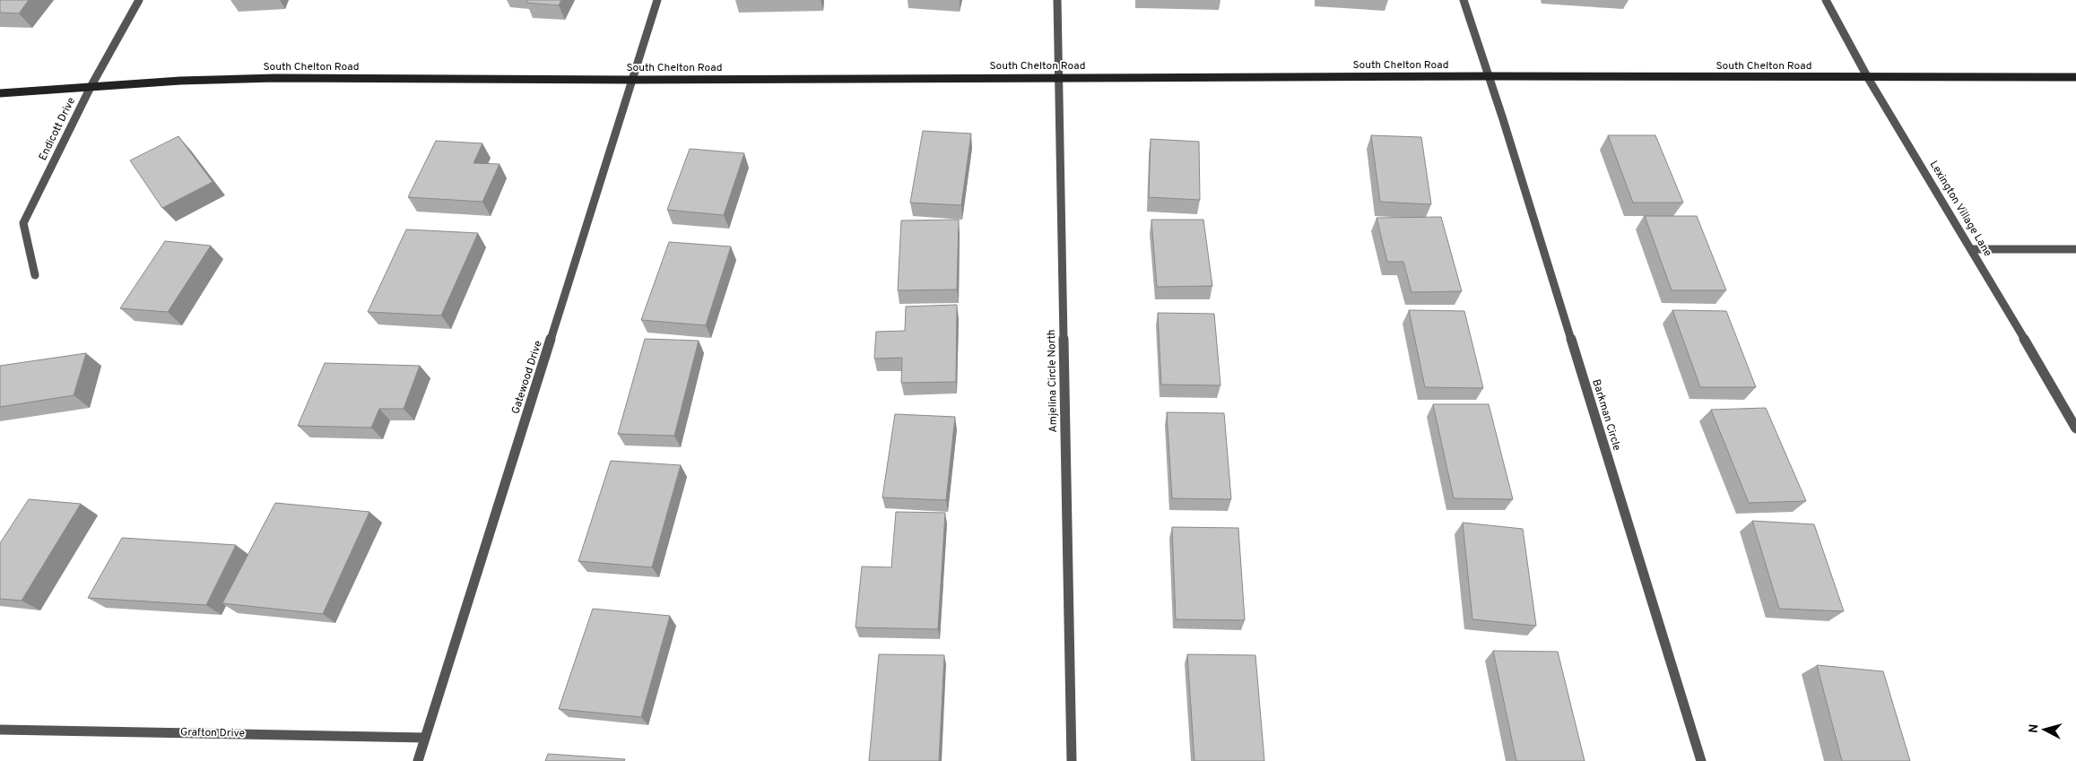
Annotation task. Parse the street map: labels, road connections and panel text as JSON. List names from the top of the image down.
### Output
{
  "streets": {
    "main road": ["South Chelton Road"],
    "street": [
      "Endicott Drive",
      "Lexington Village Lane",
      "Gatewood Drive",
      "Amjelina Circle North",
      "Barkman Circle",
      "Grafton Drive"
    ]
  },
  "crossings": [
    ["South Chelton Road", "Endicott Drive"],
    ["South Chelton Road", "Lexington Village Lane"],
    ["South Chelton Road", "Gatewood Drive"],
    ["South Chelton Road", "Amjelina Circle North"],
    ["South Chelton Road", "Barkman Circle"],
    ["Gatewood Drive", "Grafton Drive"]
  ],
  "north": "left"
}
